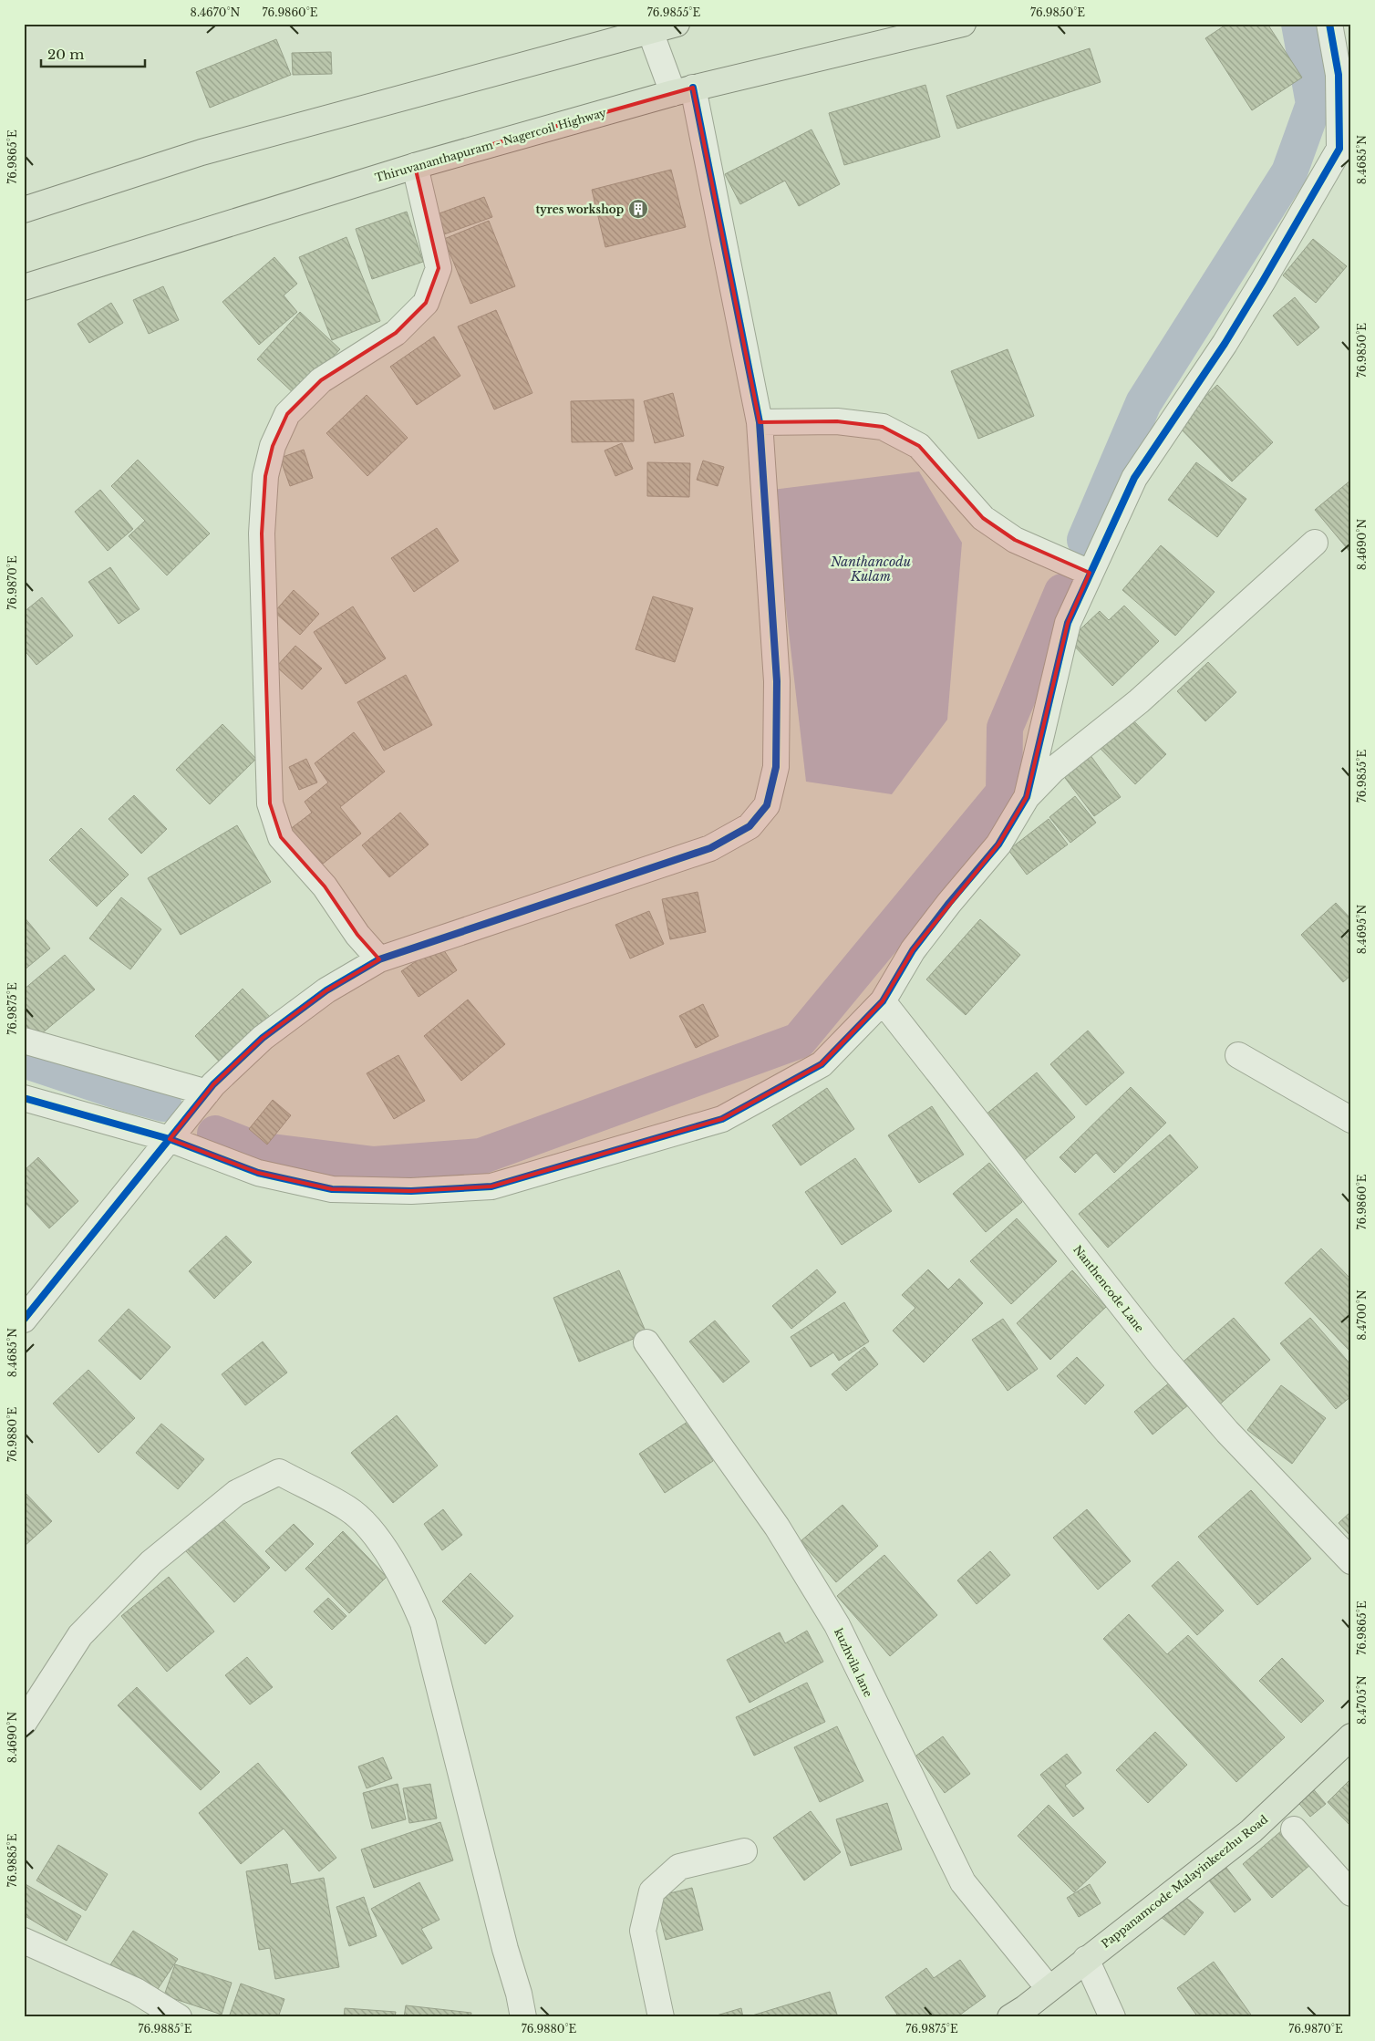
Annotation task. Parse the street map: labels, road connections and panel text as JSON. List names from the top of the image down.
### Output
{
  "streets": {
    "main road": ["Thiruvananthapuram - Nagercoil Highway", "Pappanamcode Malayinkeezhu Road"],
    "street": ["Nanthencode Lane", "kuzhvila lane"]
  },
  "crossings": [
    ["kuzhvila lane", "Pappanamcode Malayinkeezhu Road"]
  ],
  "water": ["Nanthancodu Kulam"],
  "places": {
    "building": ["tyres workshop"]
  },
  "scale_bar": "20 m",
  "coordinates": [
    "8.4670°N",
    "76.9860°E",
    "76.9855°E",
    "76.9850°E",
    "76.9865°E",
    "8.4685°N",
    "8.4690°N",
    "76.9870°E",
    "8.4695°N",
    "76.9875°E",
    "8.4700°N",
    "76.9880°E",
    "8.4705°N",
    "76.9885°E"
  ]
}
